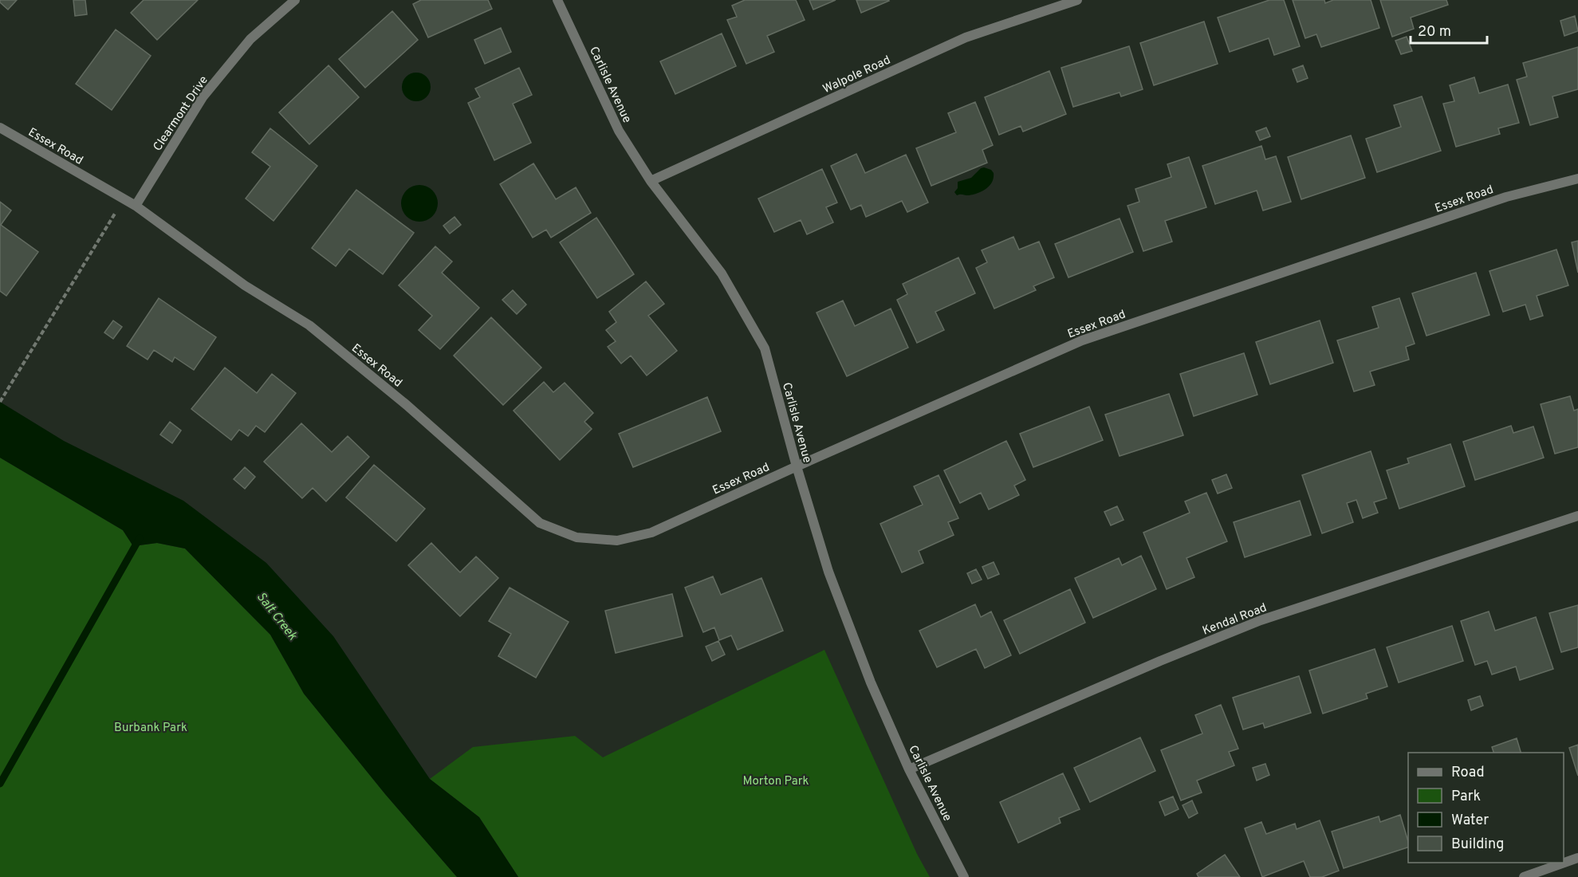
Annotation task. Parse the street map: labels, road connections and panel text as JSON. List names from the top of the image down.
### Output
{
  "streets": {
    "street": [
      "Walpole Road",
      "Carlisle Avenue",
      "Clearmont Drive",
      "Essex Road",
      "Kendal Road"
    ]
  },
  "crossings": [
    ["Walpole Road", "Carlisle Avenue"],
    ["Carlisle Avenue", "Essex Road"],
    ["Carlisle Avenue", "Kendal Road"],
    ["Clearmont Drive", "Essex Road"]
  ],
  "water": ["Salt Creek"],
  "parks": ["Burbank Park", "Morton Park"],
  "legend": [
    "Road",
    "Park",
    "Water",
    "Building"
  ],
  "scale_bar": "20 m"
}
